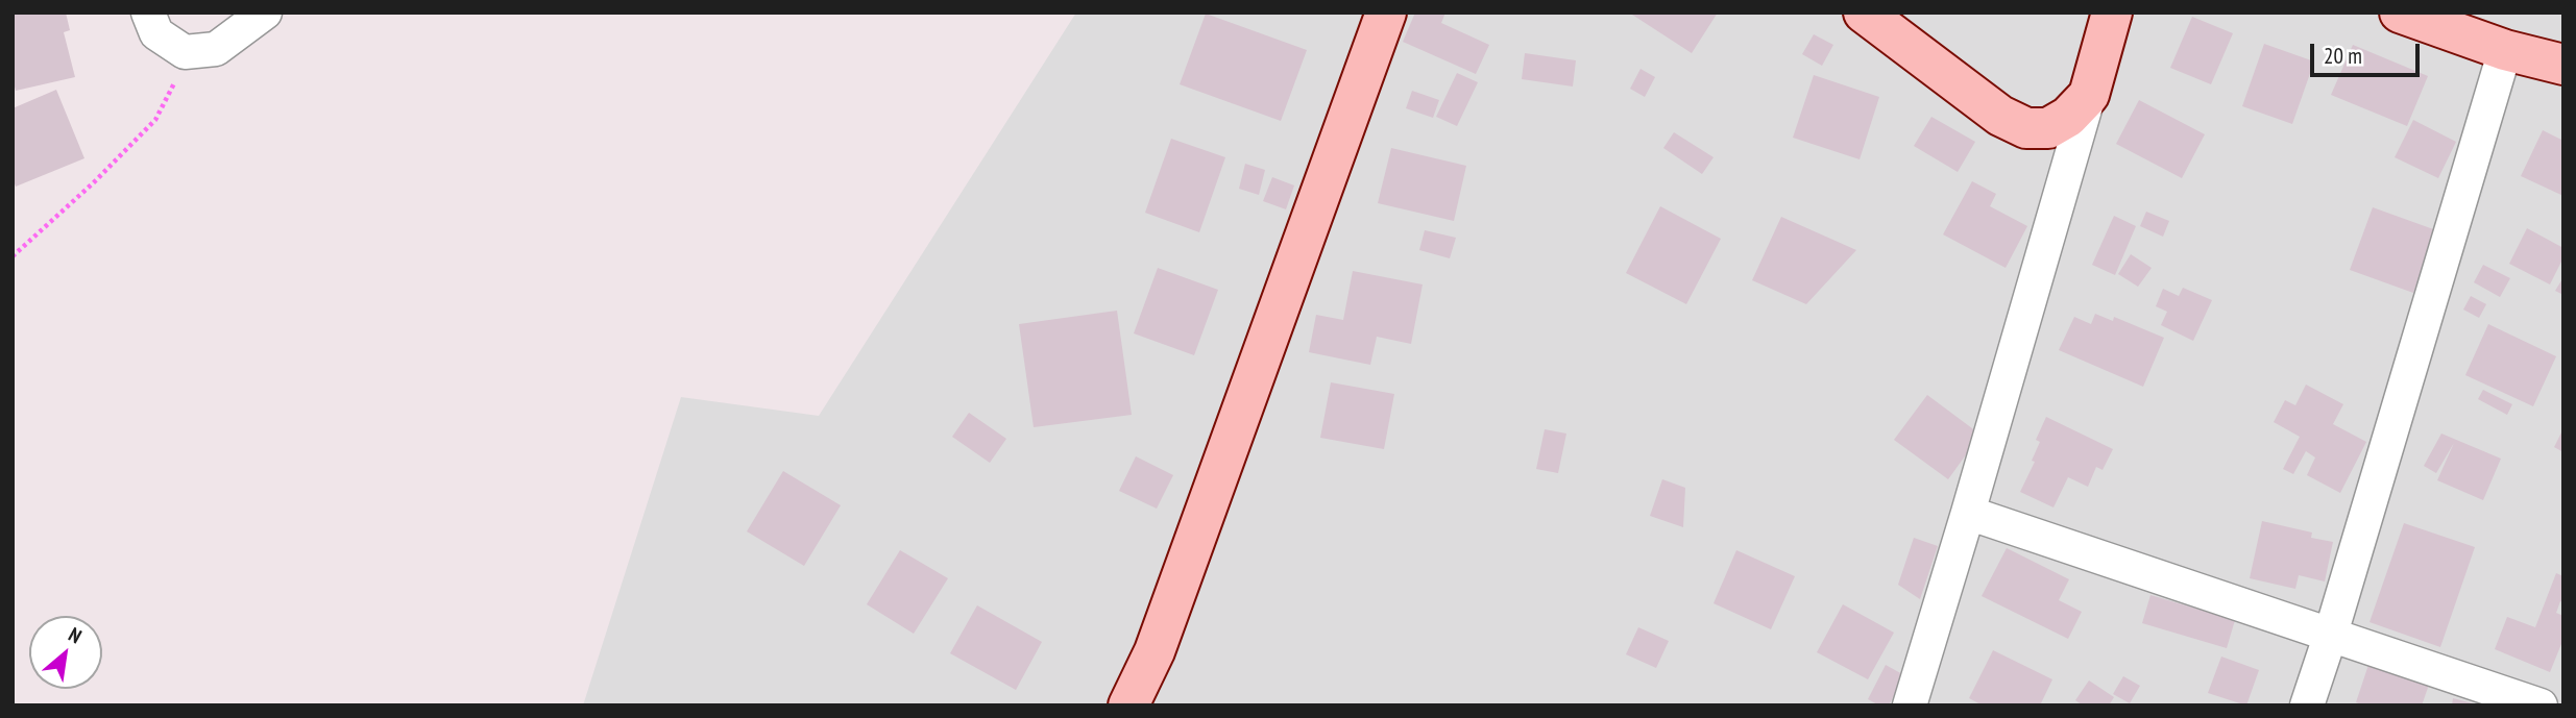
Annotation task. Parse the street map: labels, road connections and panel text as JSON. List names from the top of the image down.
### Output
{
  "scale_bar": "20 m",
  "north": "top right"
}
